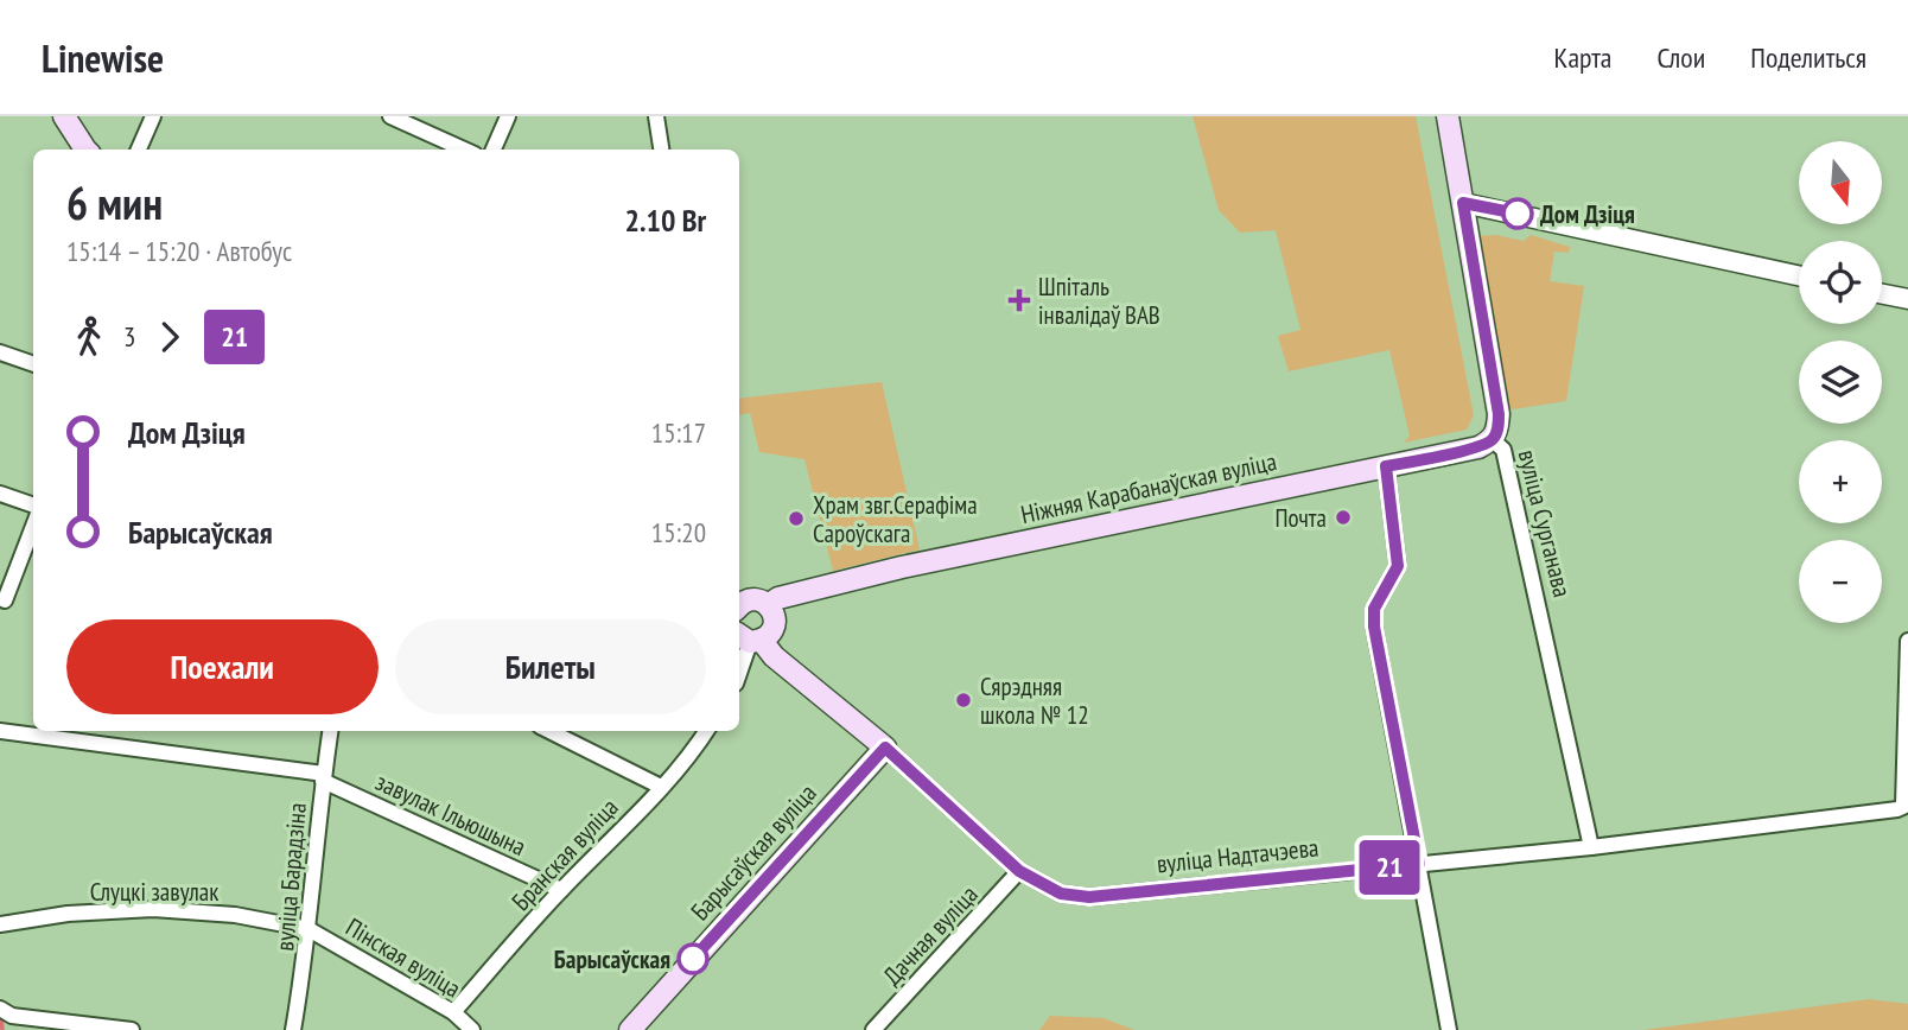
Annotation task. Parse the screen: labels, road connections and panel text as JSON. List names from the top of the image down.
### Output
{
  "streets": {
    "main road": [
      "Ніжняя Карабанаўская вуліца",
      "вуліца Сурганава",
      "Барысаўская вуліца",
      "вуліца Надтачэева"
    ],
    "street": [
      "завулак Ільюшына",
      "Бранская вуліца",
      "вуліца Барадзіна",
      "Слуцкі завулак",
      "Дачная вуліца",
      "Пінская вуліца"
    ]
  },
  "crossings": [
    ["Ніжняя Карабанаўская вуліца", "вуліца Сурганава"],
    ["вуліца Сурганава", "вуліца Надтачэева"],
    ["завулак Ільюшына", "Бранская вуліца"],
    ["завулак Ільюшына", "вуліца Барадзіна"],
    ["Барысаўская вуліца", "вуліца Надтачэева"],
    ["Бранская вуліца", "Пінская вуліца"],
    ["вуліца Надтачэева", "Дачная вуліца"],
    ["вуліца Барадзіна", "Слуцкі завулак"],
    ["вуліца Барадзіна", "Пінская вуліца"],
    ["Слуцкі завулак", "Пінская вуліца"]
  ],
  "places": {
    "other": [
      "Дом Дзіця",
      "Почта",
      "Храм звг.Серафіма Сароўскага",
      "Сярэдняя школа № 12",
      "Барысаўская"
    ],
    "health": ["Шпіталь інвалідаў ВАВ"]
  },
  "lines": ["bus line 21"],
  "north": "bottom",
  "page": {
    "header": "Linewise",
    "nav": ["Карта", "Слои", "Поделиться"],
    "on_map": "21",
    "map_buttons": ["+", "−"],
    "heading": ["6 мин", "15:14 – 15:20 · Автобус", "2.10 Br"],
    "legs": ["3", "21"],
    "list": [
      {
        "name": "Дом Дзіця",
        "value": "15:17"
      },
      {
        "name": "Барысаўская",
        "value": "15:20"
      }
    ],
    "buttons": ["Поехали", "Билеты"]
  }
}
